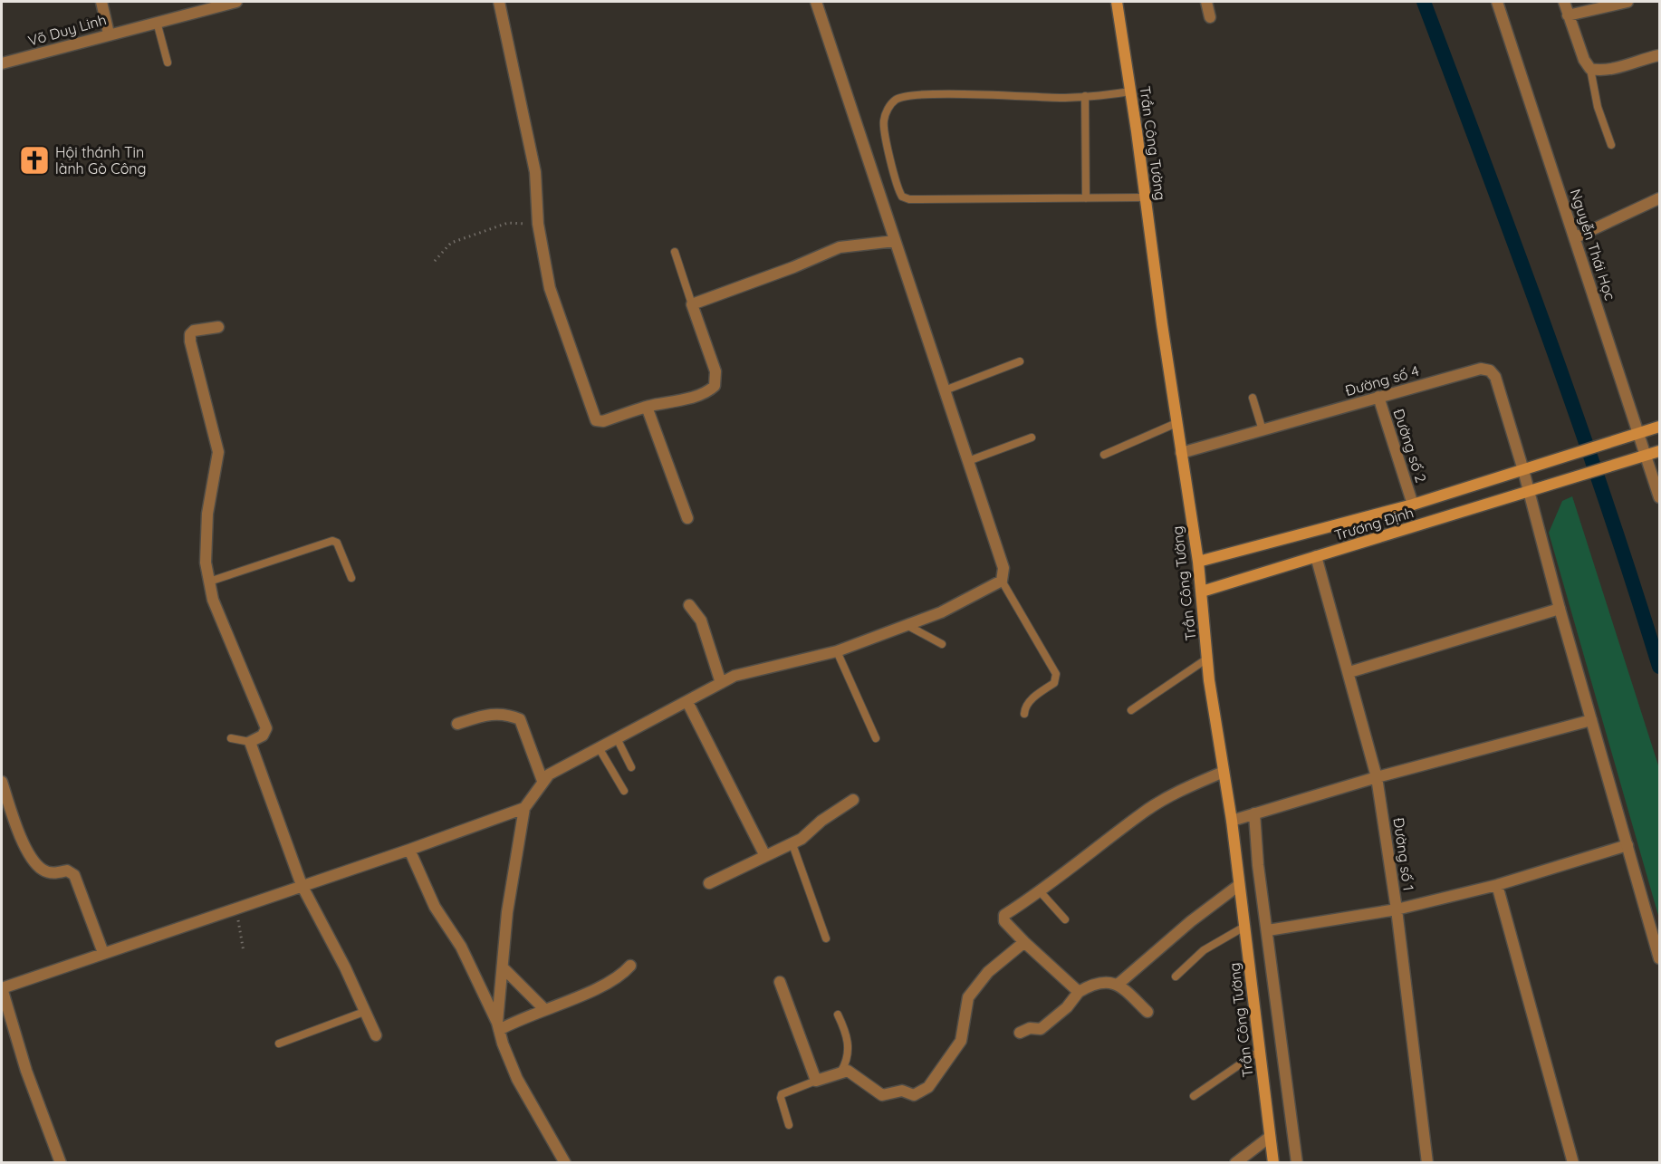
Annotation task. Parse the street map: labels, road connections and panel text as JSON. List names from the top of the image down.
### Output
{
  "streets": {
    "main road": ["Trần Công Tường", "Trương Định"],
    "street": [
      "Võ Duy Linh",
      "Nguyễn Thái Học",
      "Đường số 4",
      "Đường số 2",
      "Đường số 1"
    ]
  },
  "crossings": [
    ["Trần Công Tường", "Đường số 4"],
    ["Trần Công Tường", "Trương Định"],
    ["Nguyễn Thái Học", "Trương Định"],
    ["Đường số 4", "Đường số 2"],
    ["Đường số 4", "Trương Định"],
    ["Đường số 2", "Trương Định"],
    ["Trương Định", "Đường số 1"]
  ],
  "places": {
    "church": ["Hội thánh Tin lành Gò Công"]
  }
}
